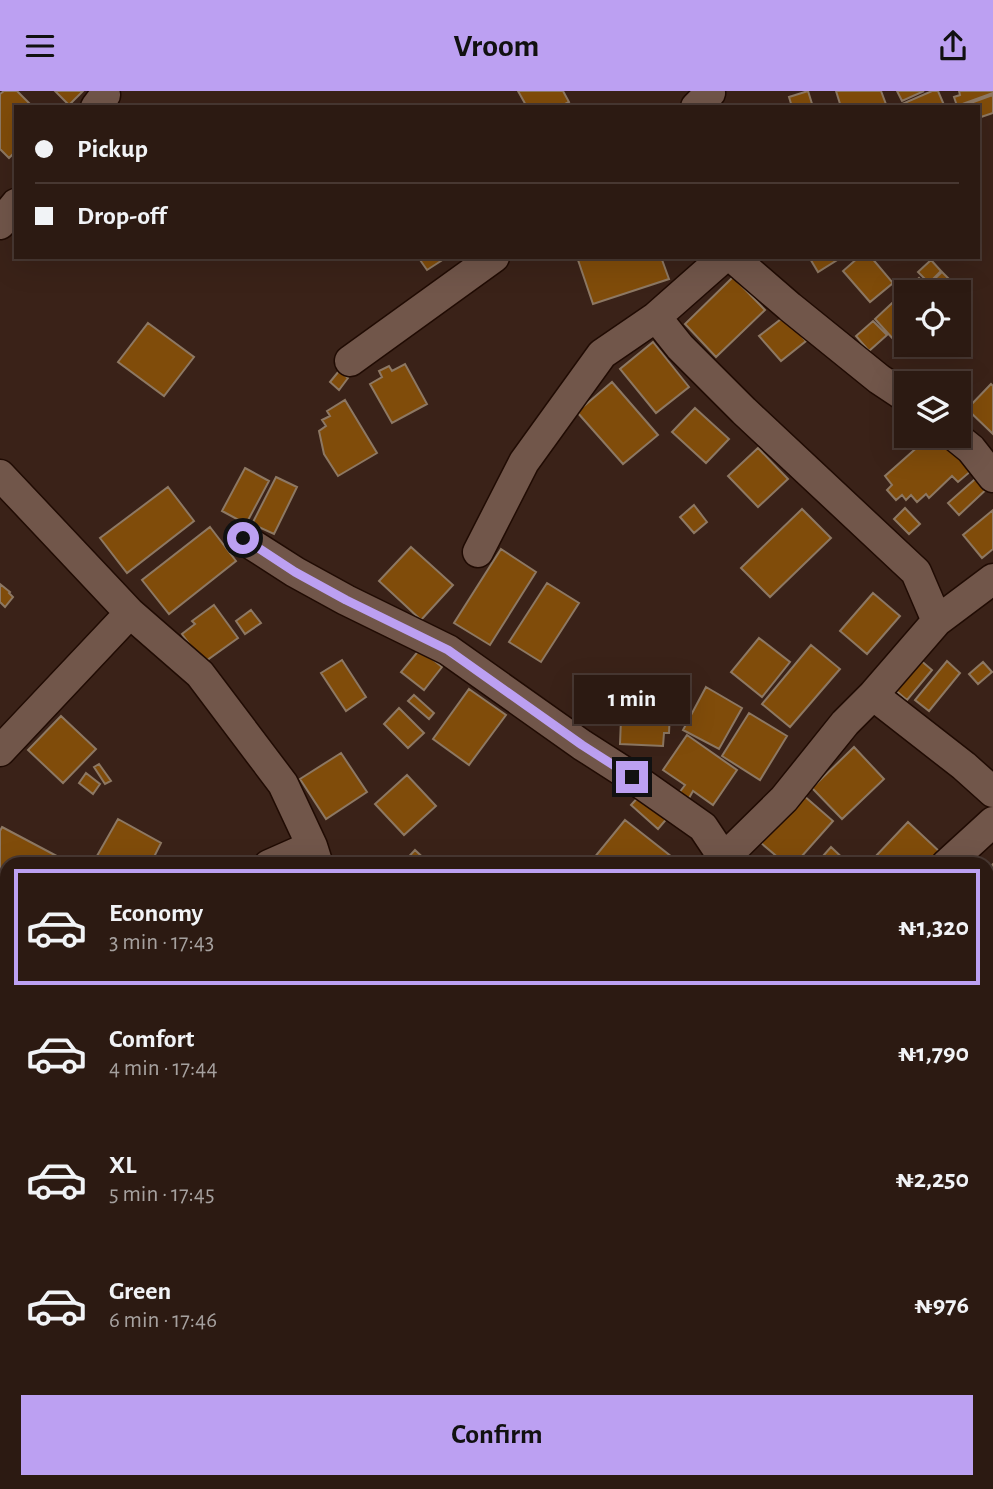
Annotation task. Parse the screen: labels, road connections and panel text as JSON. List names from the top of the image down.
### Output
{
  "page": {
    "header": "Vroom",
    "banner": ["Pickup", "Drop-off"],
    "bubble": "1 min",
    "list": [
      {
        "name": "Economy",
        "note": "3 min · 17:43",
        "value": "₦1,320"
      },
      {
        "name": "Comfort",
        "note": "4 min · 17:44",
        "value": "₦1,790"
      },
      {
        "name": "XL",
        "note": "5 min · 17:45",
        "value": "₦2,250"
      },
      {
        "name": "Green",
        "note": "6 min · 17:46",
        "value": "₦976"
      }
    ],
    "buttons": "Confirm"
  }
}
